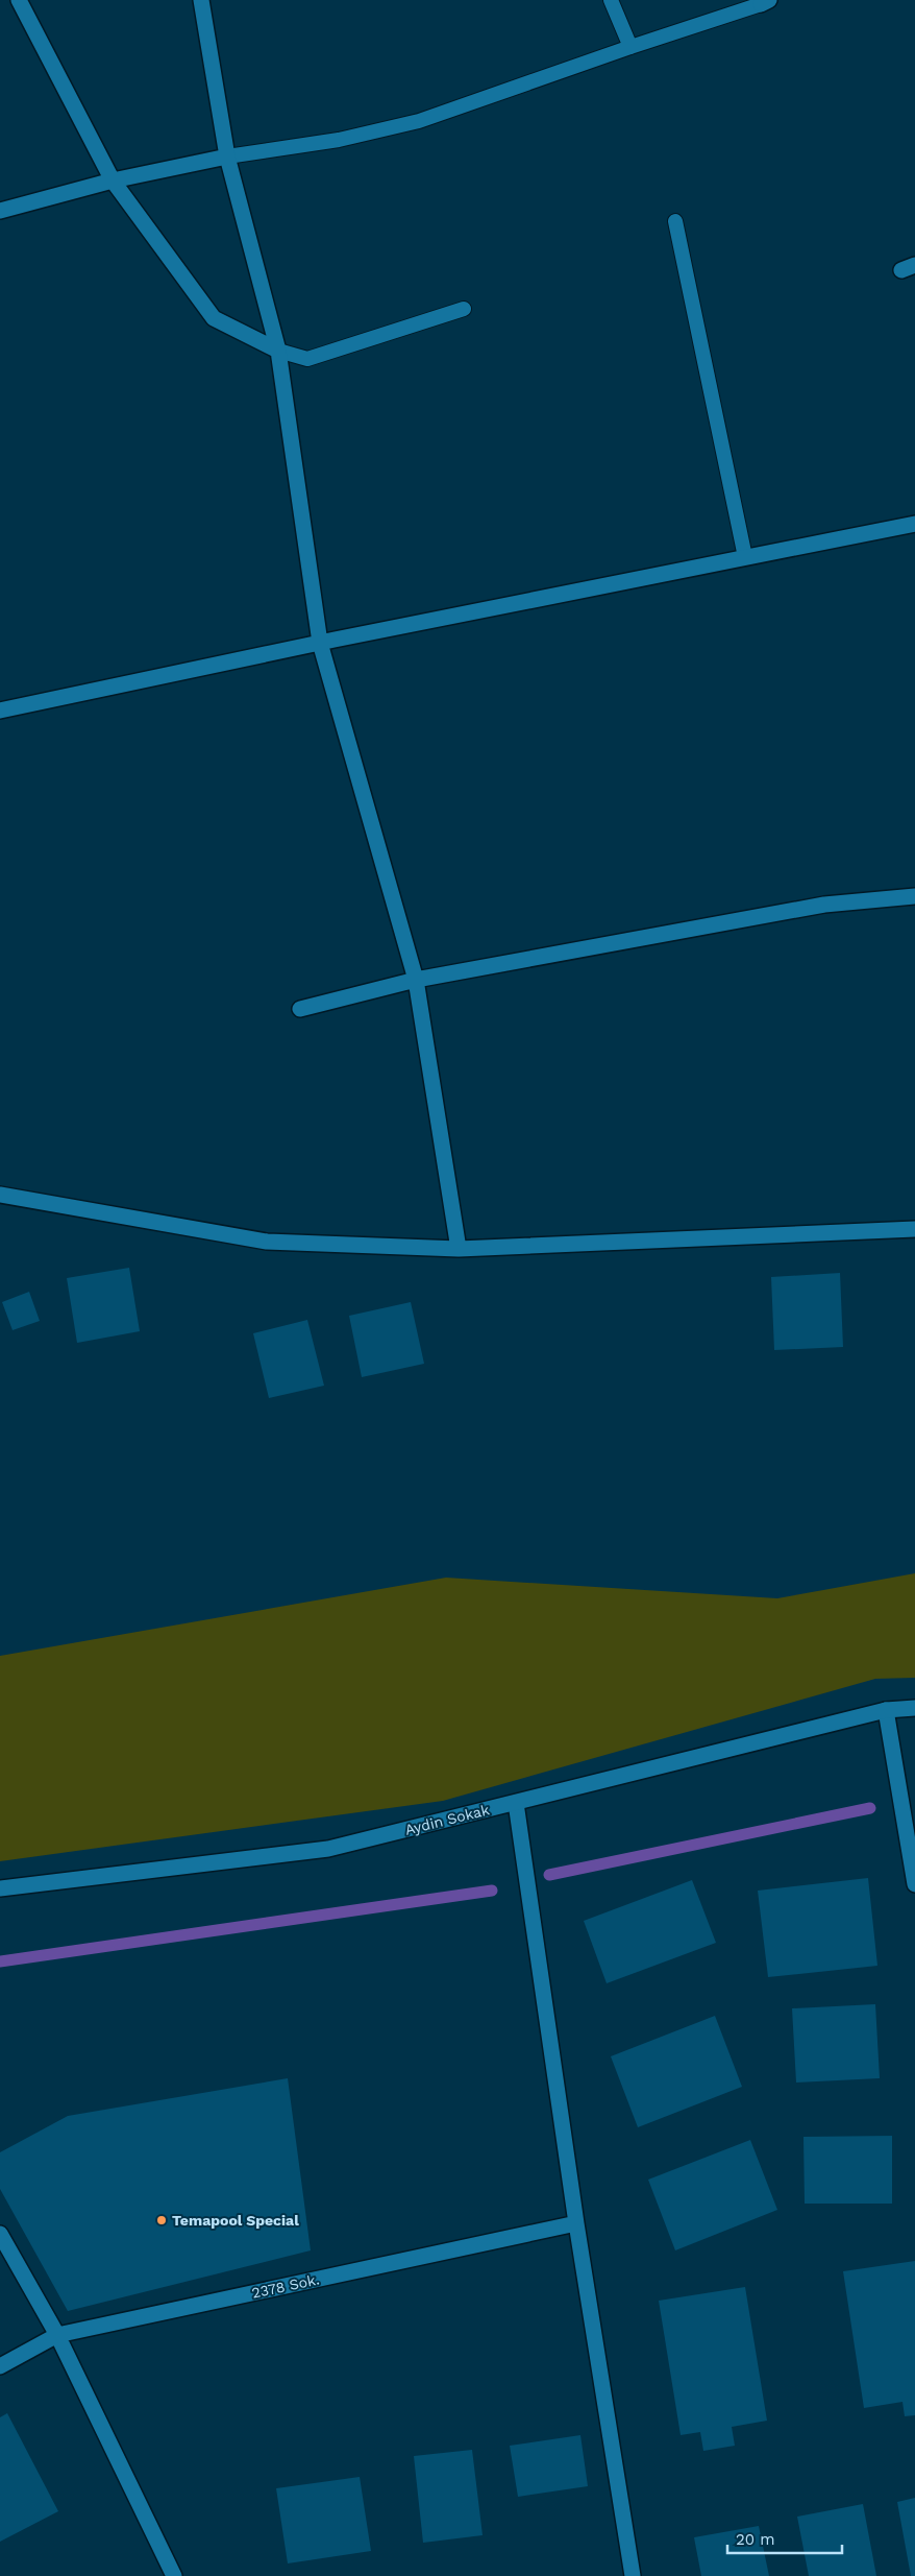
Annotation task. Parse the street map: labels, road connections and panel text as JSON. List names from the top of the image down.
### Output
{
  "streets": {
    "street": ["Aydin Sokak", "2378 Sok."]
  },
  "places": ["Temapool Special"],
  "scale_bar": "20 m"
}
